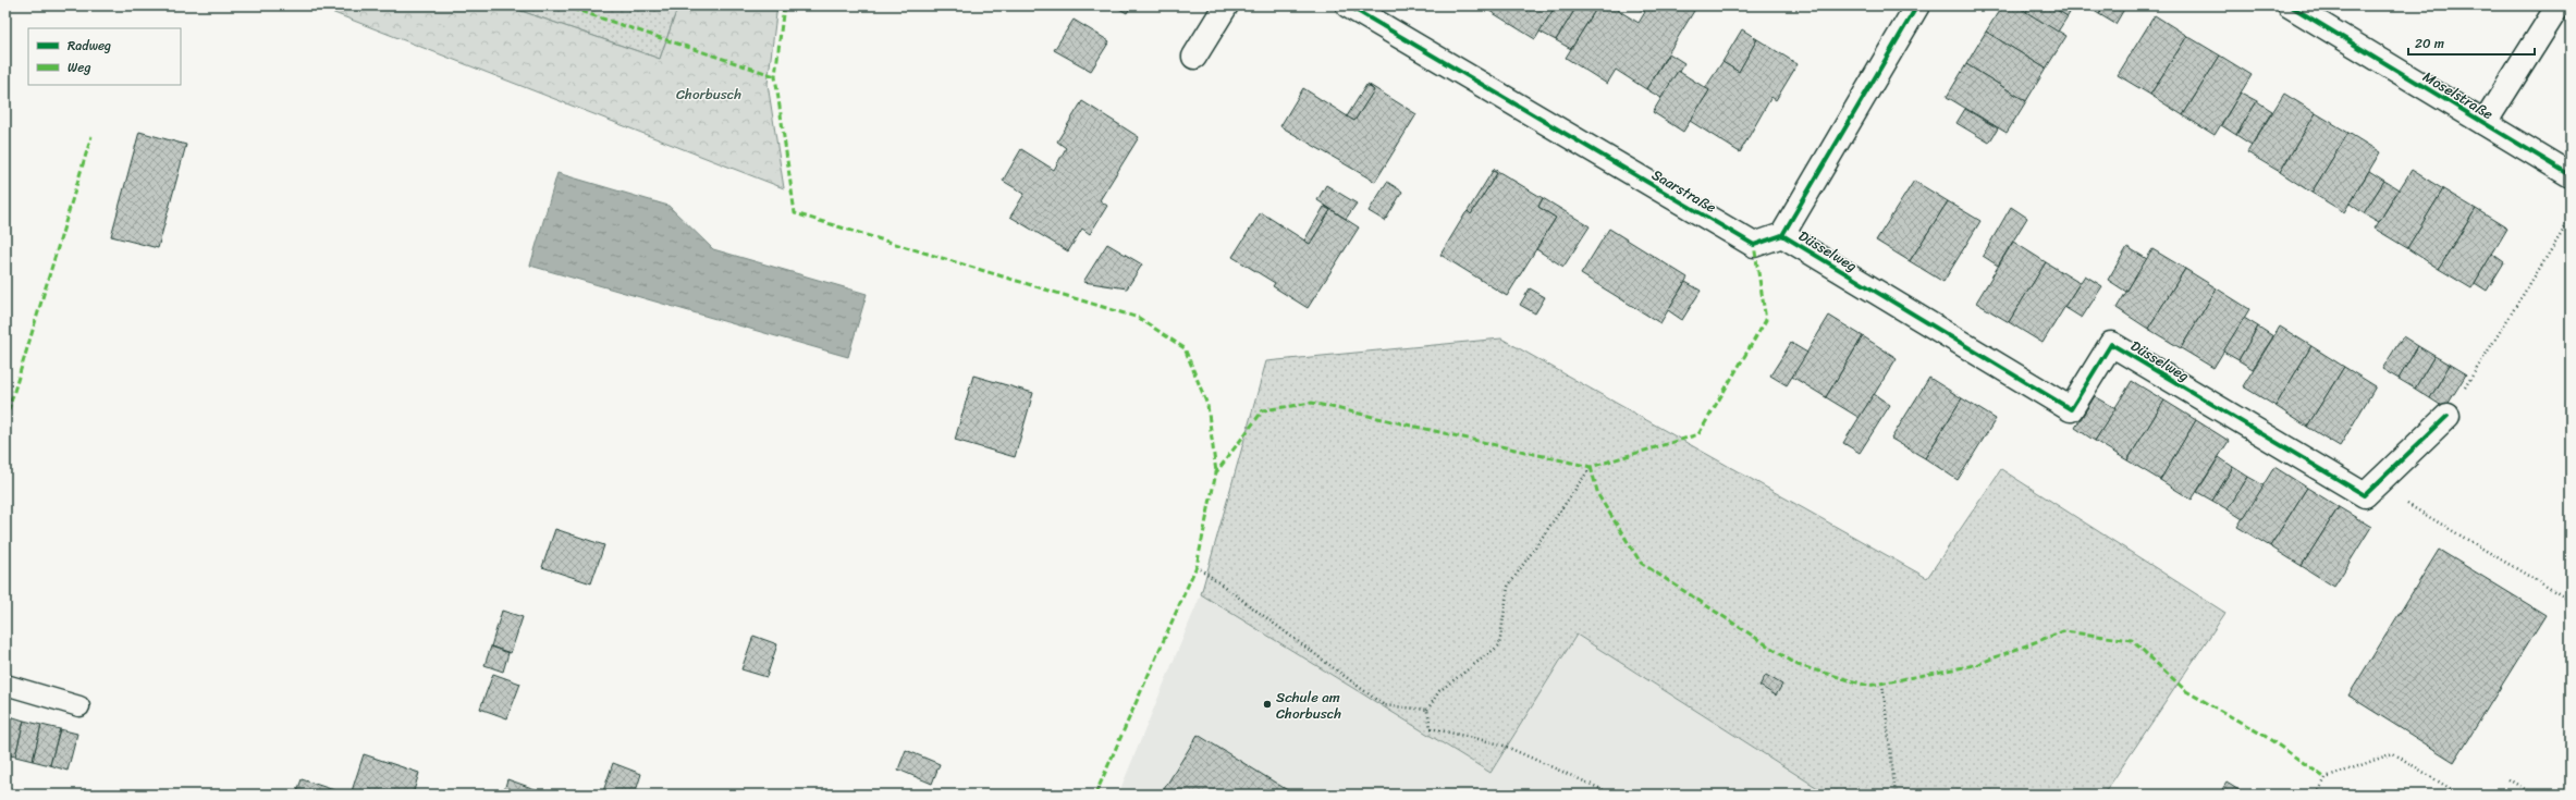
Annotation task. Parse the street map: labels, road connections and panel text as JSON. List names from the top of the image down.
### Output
{
  "streets": {
    "street": ["Moselstraße", "Saarstraße", "Düsselweg"]
  },
  "crossings": [
    ["Saarstraße", "Düsselweg"]
  ],
  "parks": ["Chorbusch"],
  "places": ["Schule am Chorbusch"],
  "legend": ["Radweg", "Weg"],
  "scale_bar": "20 m"
}
